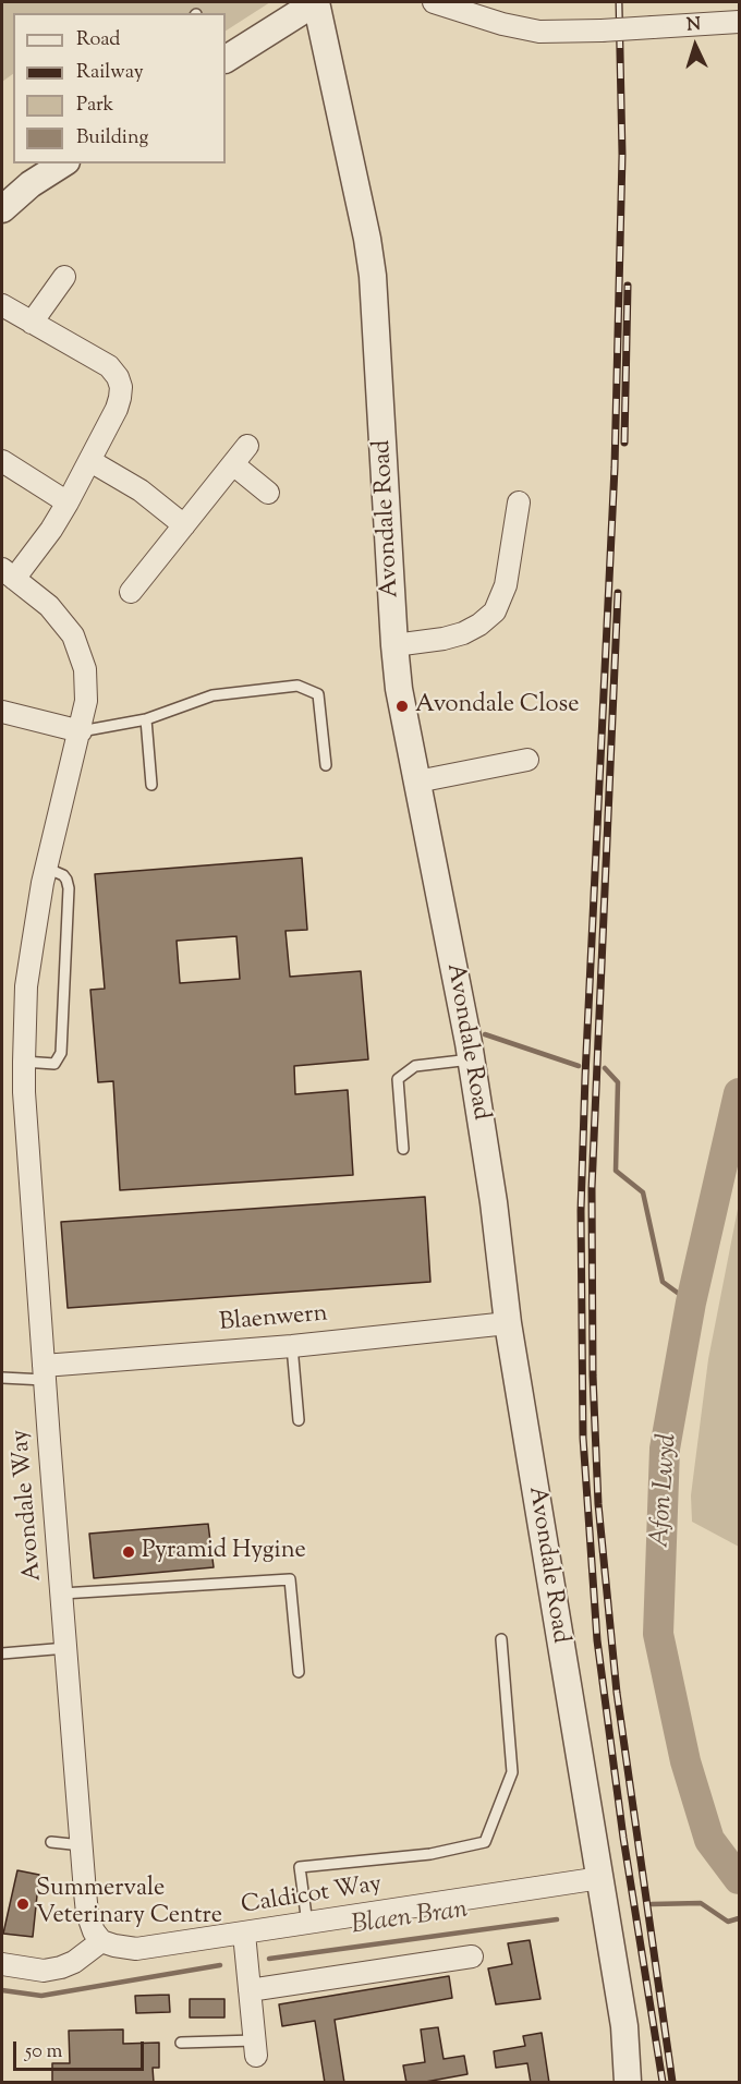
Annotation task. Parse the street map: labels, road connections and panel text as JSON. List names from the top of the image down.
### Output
{
  "streets": {
    "street": [
      "Avondale Road",
      "Blaenwern",
      "Avondale Way",
      "Caldicot Way"
    ]
  },
  "crossings": [
    ["Avondale Road", "Blaenwern"],
    ["Avondale Road", "Caldicot Way"],
    ["Blaenwern", "Avondale Way"],
    ["Avondale Way", "Caldicot Way"]
  ],
  "water": ["Afon Lwyd", "Blaen Bran"],
  "places": ["Avondale Close", "Pyramid Hygine", "Summervale Veterinary Centre"],
  "legend": [
    "Road",
    "Railway",
    "Park",
    "Building"
  ],
  "scale_bar": "50 m",
  "north": "top"
}
